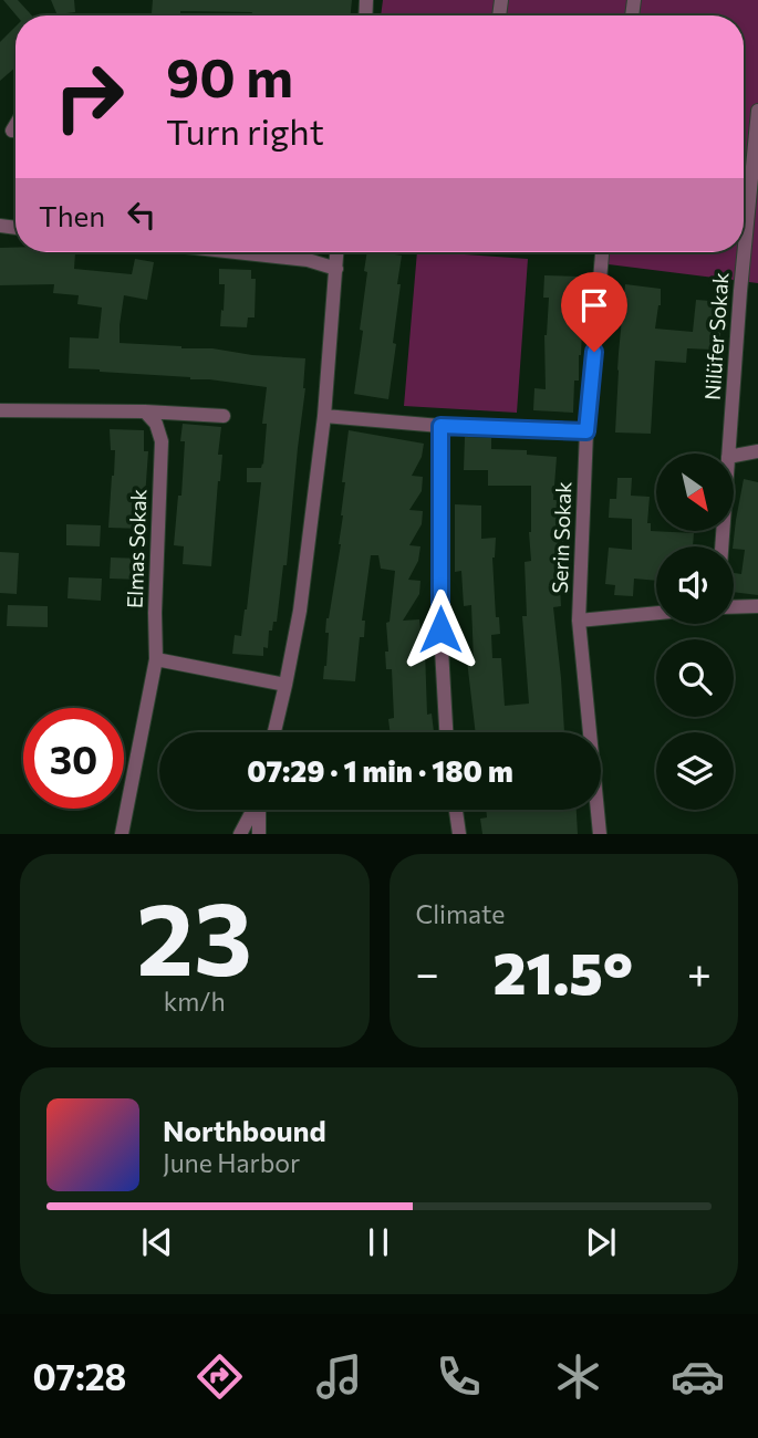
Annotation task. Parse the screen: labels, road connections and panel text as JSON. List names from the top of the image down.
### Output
{
  "streets": {
    "street": ["Nilüfer Sokak", "Serin Sokak", "Elmas Sokak"]
  },
  "north": "bottom right",
  "page": {
    "turn": ["90 m", "Turn right"],
    "then": "Then",
    "limit": "30",
    "trip": "07:29 · 1 min · 180 m",
    "tile": [
      ["23", "km/h"],
      "Climate"
    ],
    "heat": ["−", "21.5°", "+"],
    "song": ["Northbound", "June Harbor"],
    "tabs": "07:28"
  }
}
